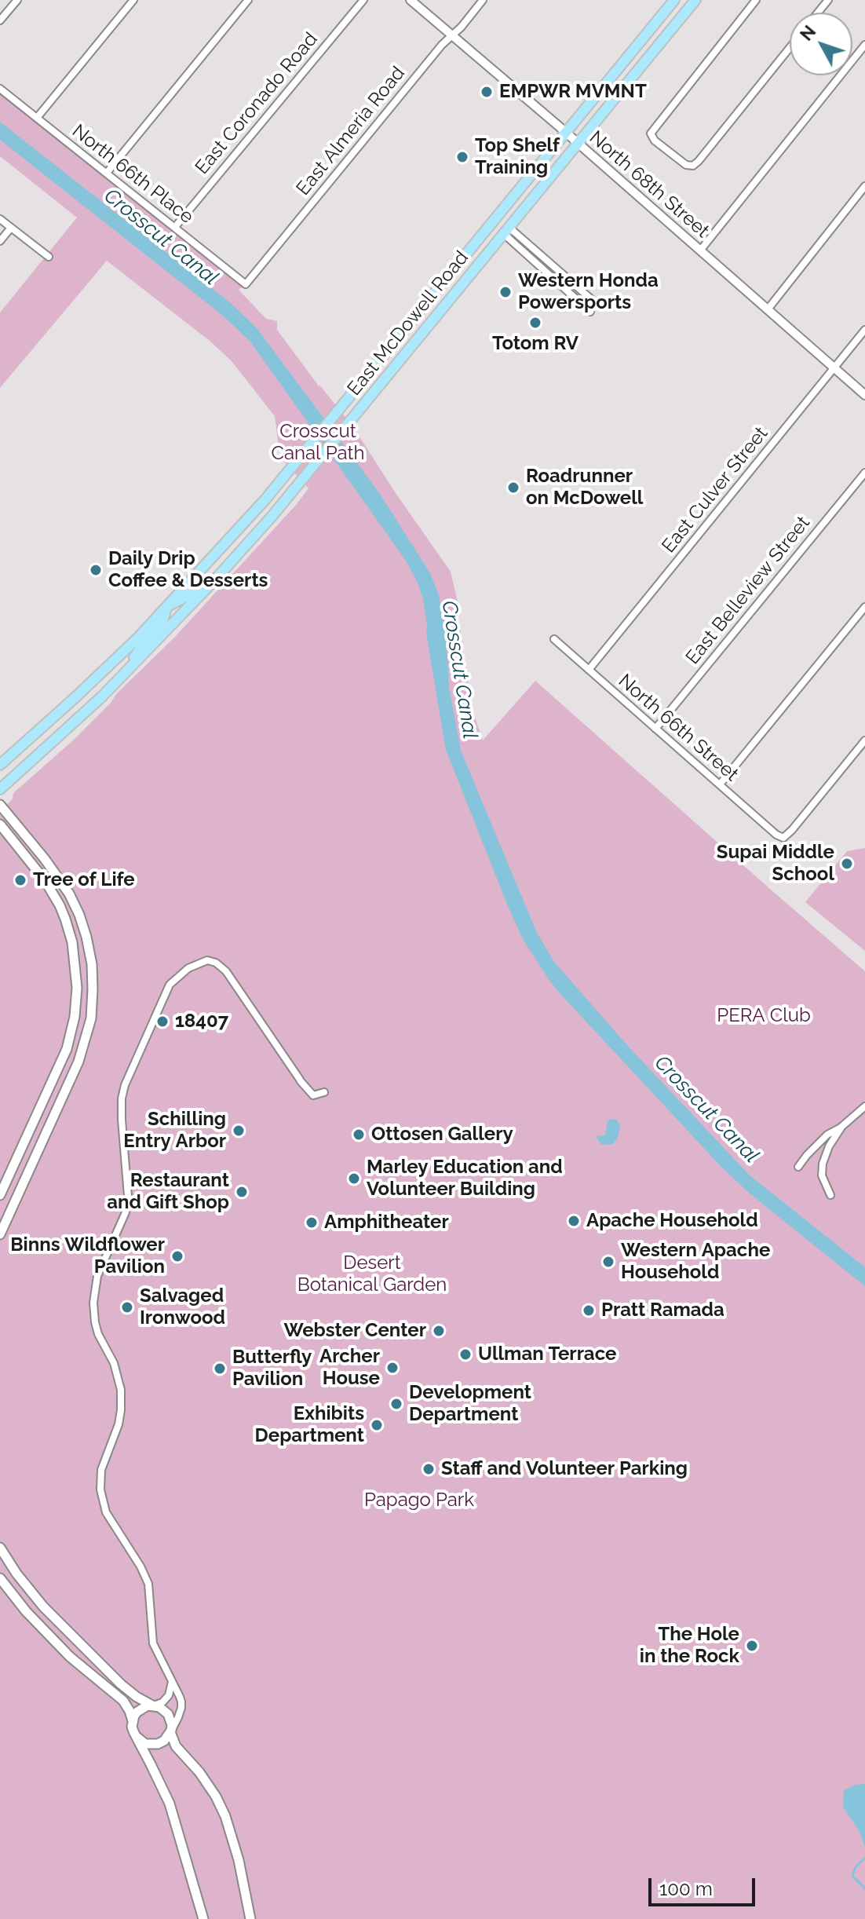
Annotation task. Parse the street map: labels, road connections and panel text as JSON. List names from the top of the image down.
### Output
{
  "streets": {
    "main road": ["East McDowell Road"],
    "street": [
      "East Coronado Road",
      "East Almeria Road",
      "North 66th Place",
      "North 68th Street",
      "East Culver Street",
      "East Belleview Street",
      "North 66th Street"
    ]
  },
  "crossings": [
    ["East Coronado Road", "North 66th Place"],
    ["East Almeria Road", "North 66th Place"],
    ["East Almeria Road", "North 68th Street"],
    ["North 68th Street", "East McDowell Road"],
    ["North 68th Street", "East Culver Street"],
    ["East Culver Street", "North 66th Street"],
    ["East Belleview Street", "North 66th Street"]
  ],
  "water": ["Crosscut Canal"],
  "parks": [
    "Crosscut Canal Path",
    "PERA Club",
    "Desert Botanical Garden",
    "Papago Park"
  ],
  "places": [
    "EMPWR MVMNT",
    "Top Shelf Training",
    "Western Honda Powersports",
    "Totom RV",
    "Roadrunner on McDowell",
    "Daily Drip Coffee & Desserts",
    "Supai Middle School",
    "Tree of Life",
    "18407",
    "Schilling Entry Arbor",
    "Ottosen Gallery",
    "Marley Education and Volunteer Building",
    "Restaurant and Gift Shop",
    "Apache Household",
    "Amphitheater",
    "Binns Wildflower Pavilion",
    "Western Apache Household",
    "Salvaged Ironwood",
    "Pratt Ramada",
    "Webster Center",
    "Ullman Terrace",
    "Archer House",
    "Butterfly Pavilion",
    "Development Department",
    "Exhibits Department",
    "Staff and Volunteer Parking",
    "The Hole in the Rock"
  ],
  "scale_bar": "100 m",
  "north": "top left"
}
